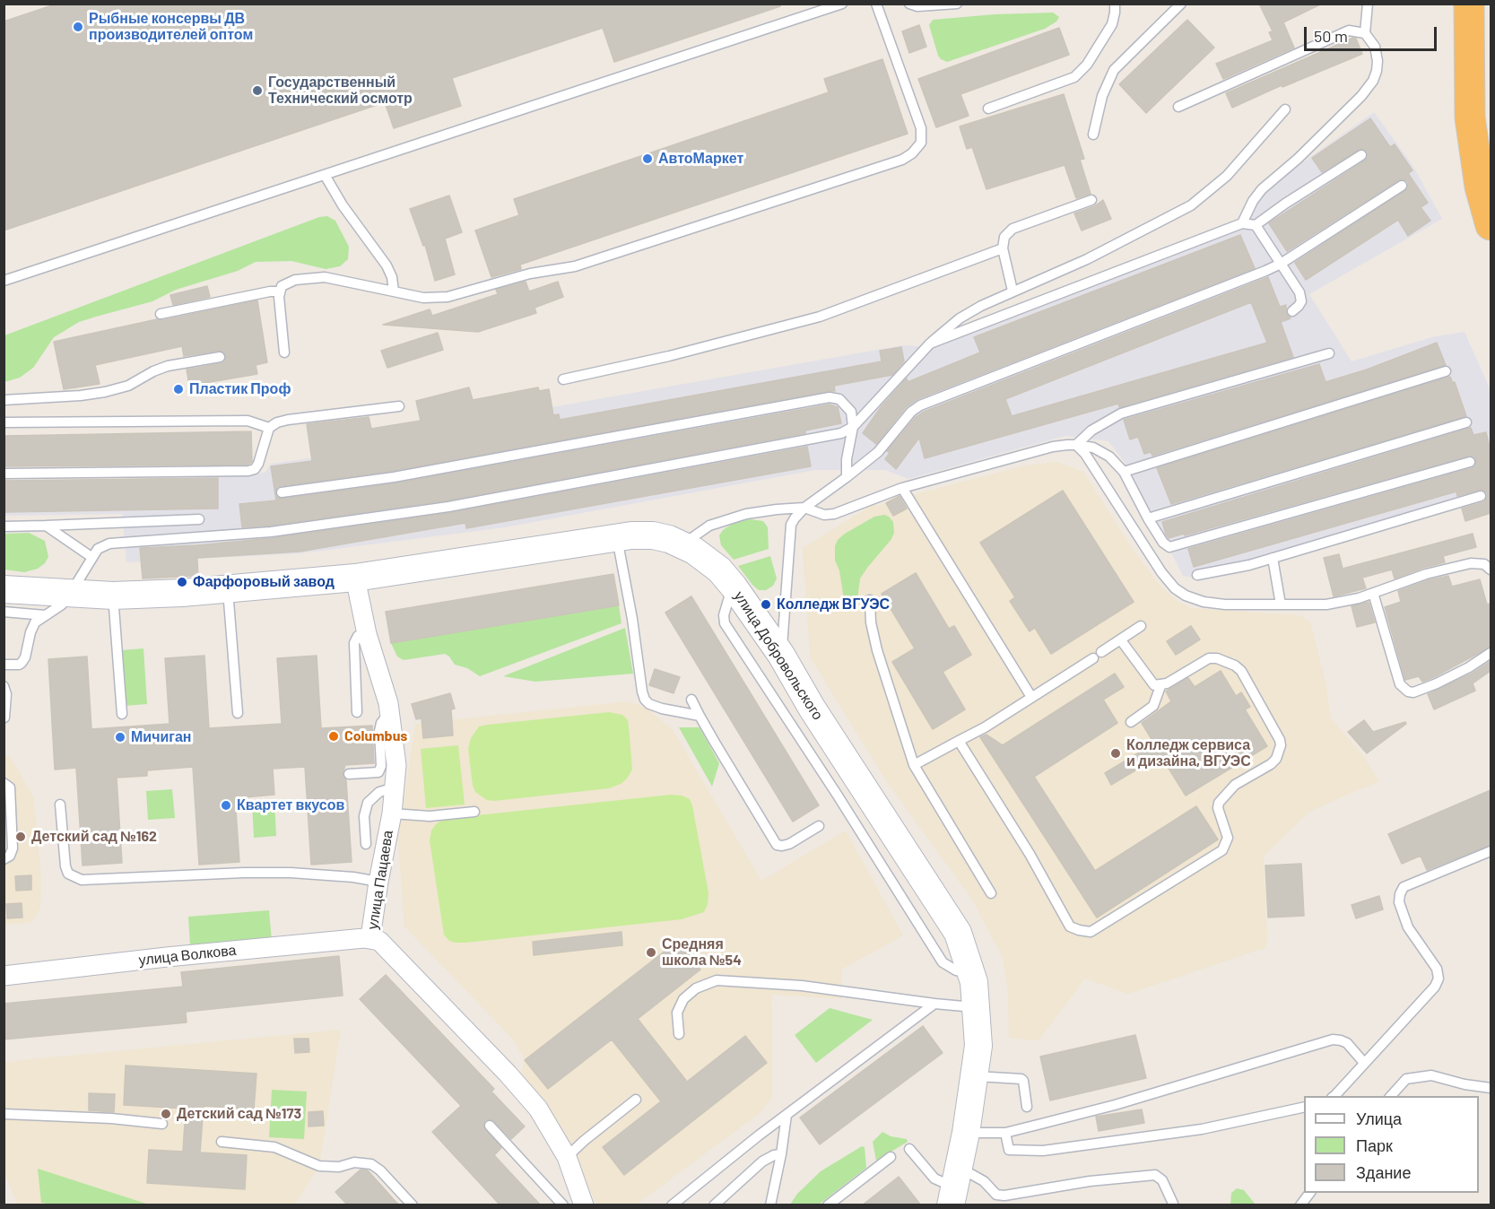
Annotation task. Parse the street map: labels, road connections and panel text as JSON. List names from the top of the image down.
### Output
{
  "streets": {
    "main road": ["улица Добровольского"],
    "street": ["улица Пацаева", "улица Волкова"]
  },
  "crossings": [
    ["улица Добровольского", "улица Пацаева"],
    ["улица Пацаева", "улица Волкова"]
  ],
  "places": [
    "Рыбные консервы ДВ производителей оптом",
    "Государственный Технический осмотр",
    "АвтоМаркет",
    "Пластик Проф",
    "Фарфоровый завод",
    "Колледж ВГУЭС",
    "Columbus",
    "Мичиган",
    "Колледж сервиса и дизайна, ВГУЭС",
    "Квартет вкусов",
    "Детский сад №162",
    "Средняя школа №54",
    "Детский сад №173"
  ],
  "legend": ["Улица", "Парк", "Здание"],
  "scale_bar": "50 m"
}
